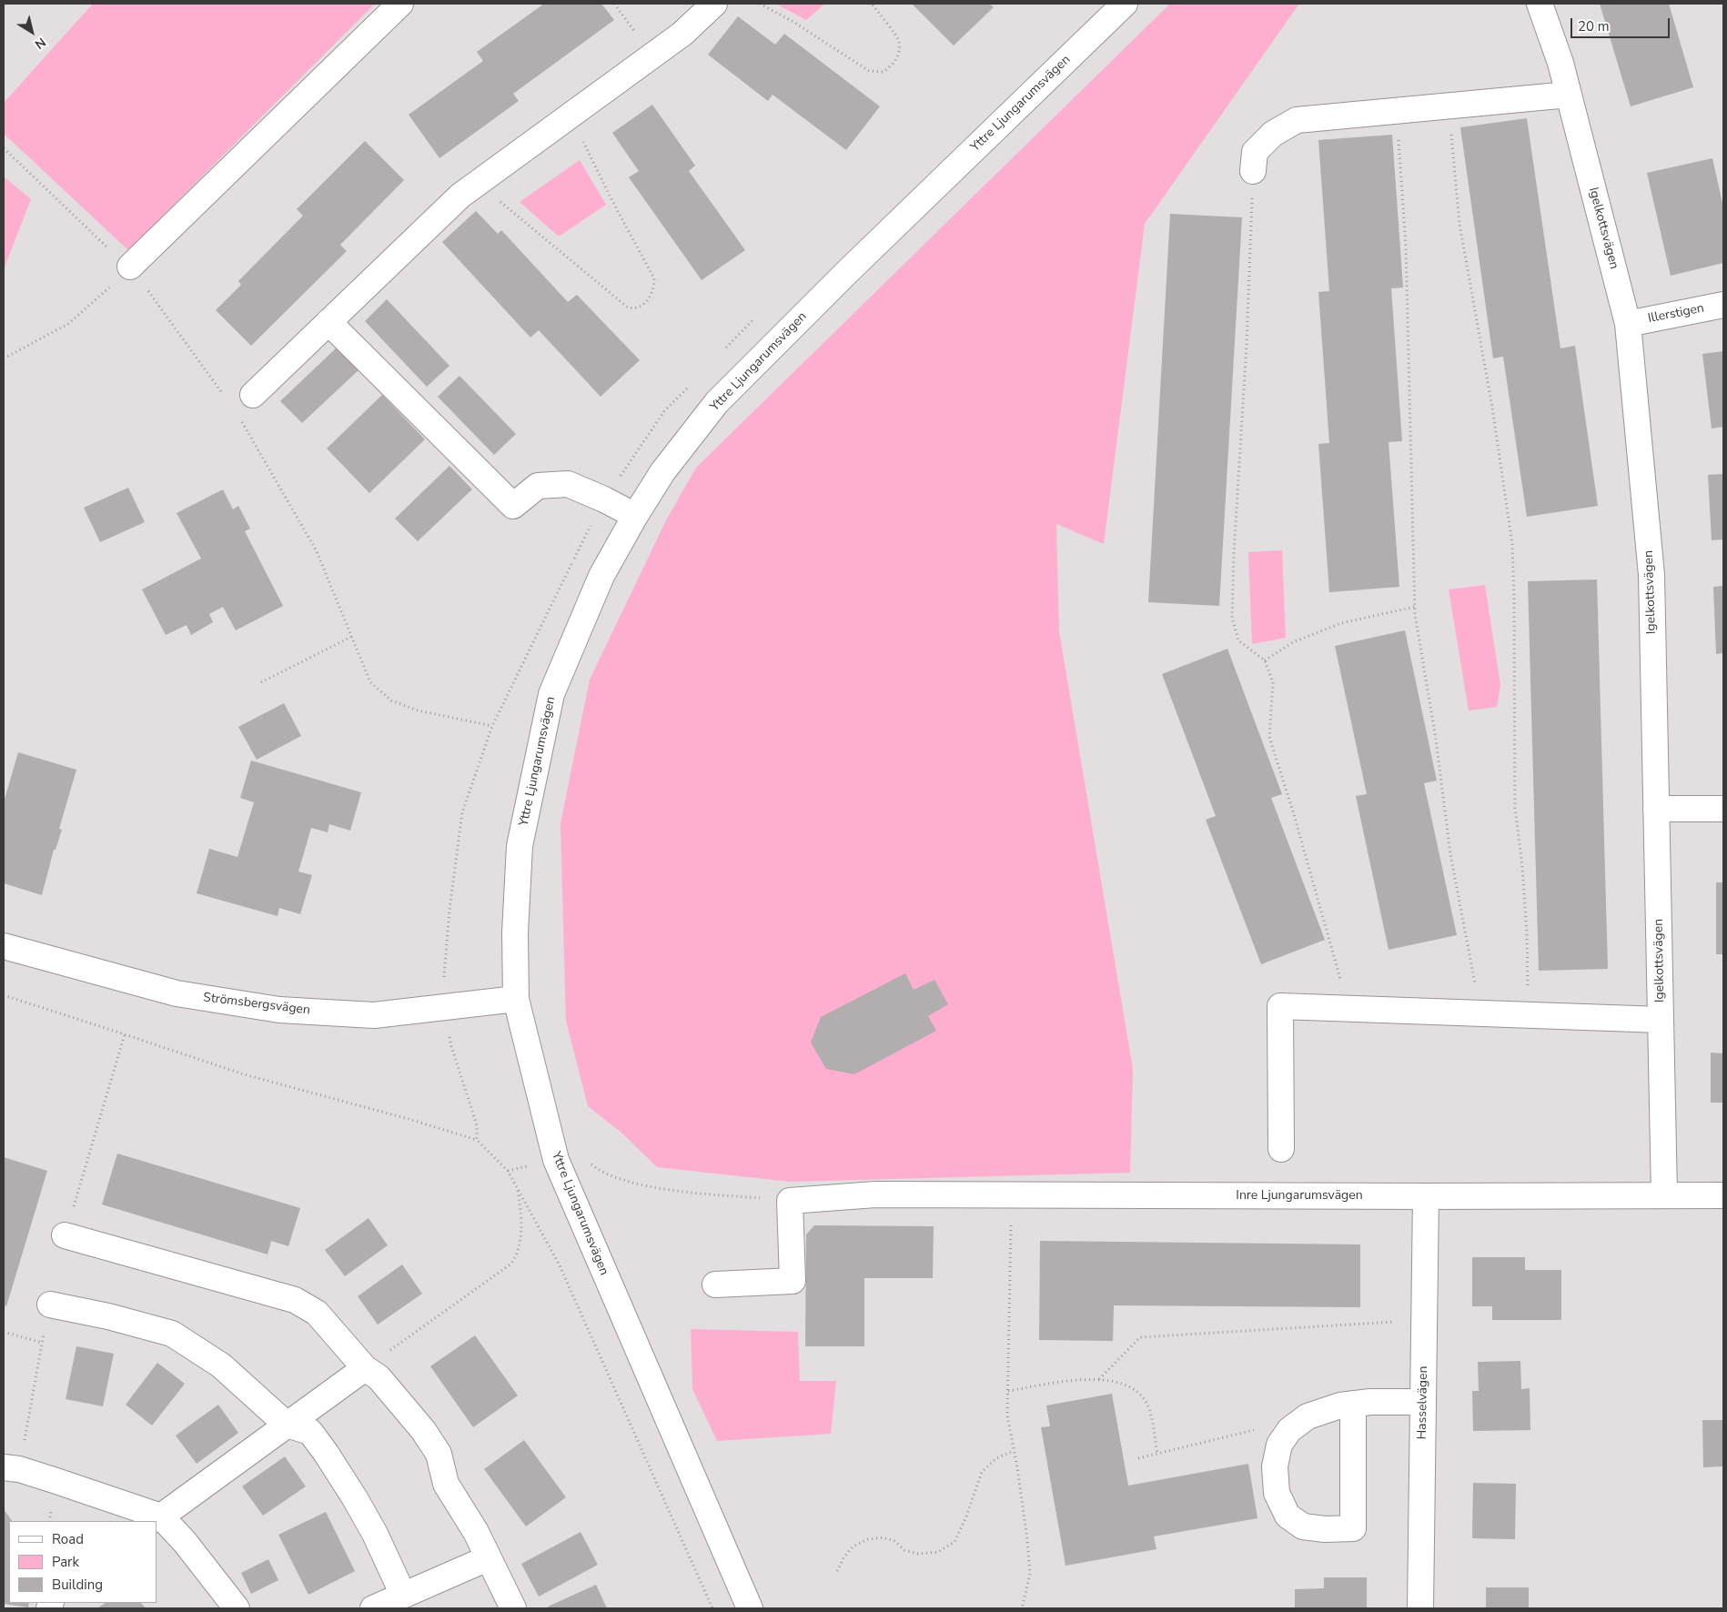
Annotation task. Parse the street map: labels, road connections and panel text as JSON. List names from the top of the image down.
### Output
{
  "streets": {
    "street": [
      "Yttre Ljungarumsvägen",
      "Igelkottsvägen",
      "Illerstigen",
      "Strömsbergsvägen",
      "Inre Ljungarumsvägen",
      "Hasselvägen"
    ]
  },
  "crossings": [
    ["Yttre Ljungarumsvägen", "Strömsbergsvägen"],
    ["Igelkottsvägen", "Illerstigen"],
    ["Igelkottsvägen", "Inre Ljungarumsvägen"],
    ["Inre Ljungarumsvägen", "Hasselvägen"]
  ],
  "legend": ["Road", "Park", "Building"],
  "scale_bar": "20 m",
  "north": "bottom right"
}
